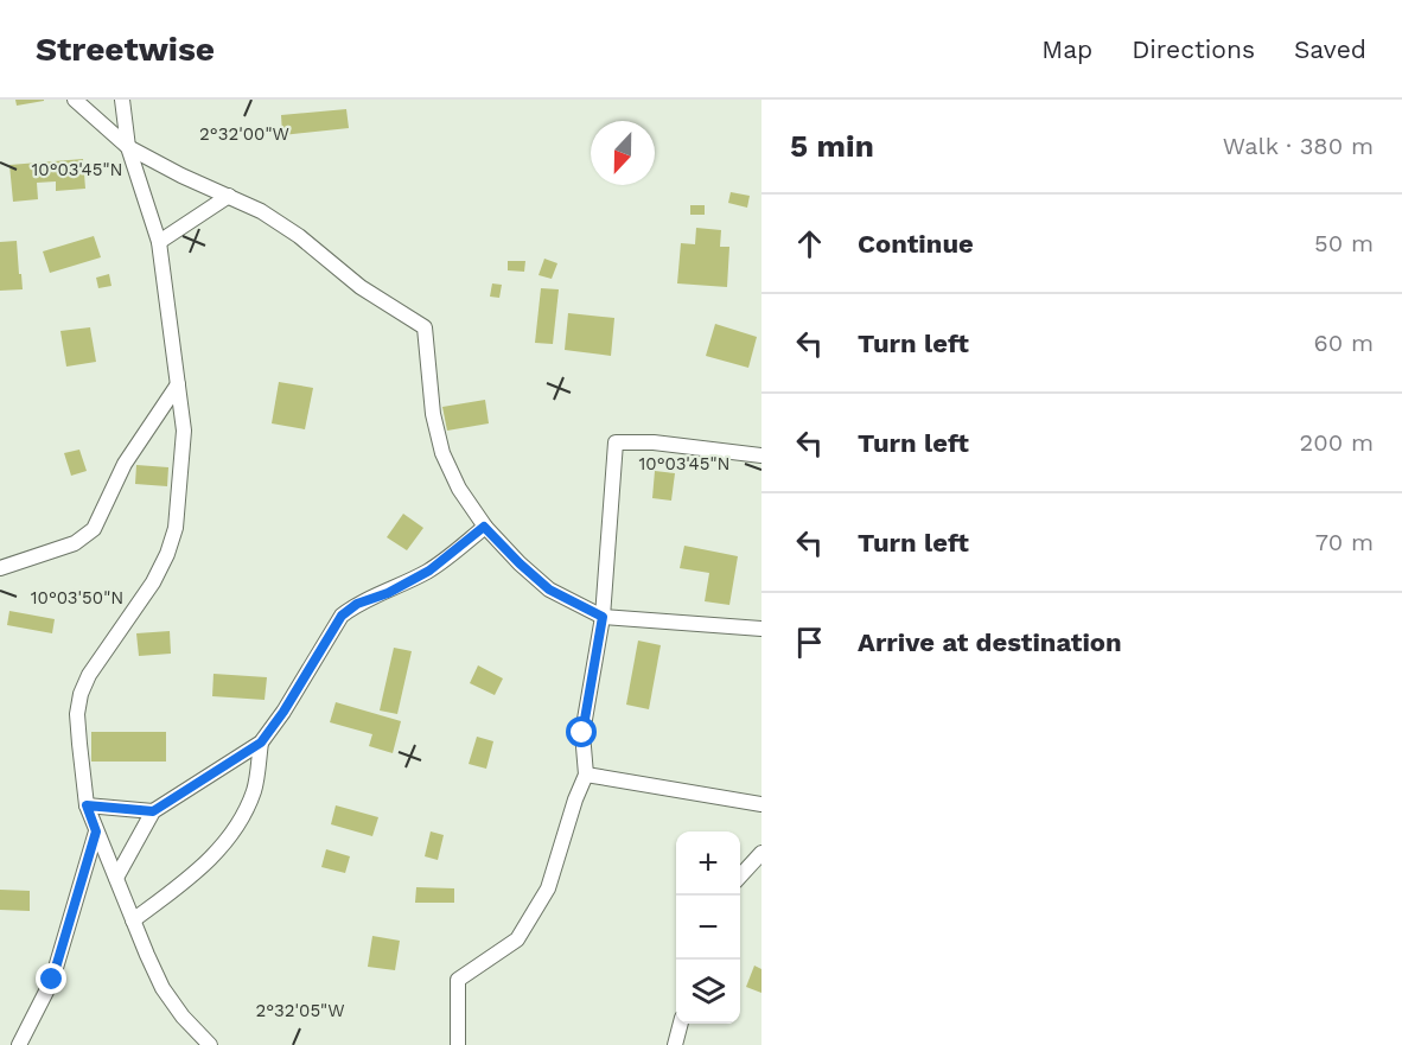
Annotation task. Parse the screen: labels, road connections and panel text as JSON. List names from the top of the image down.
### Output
{
  "north": "bottom",
  "page": {
    "header": "Streetwise",
    "nav": ["Map", "Directions", "Saved"],
    "heading": ["5 min", "Walk · 380 m"],
    "list": [
      ["Continue", "50 m"],
      ["Turn left", "60 m"],
      ["Turn left", "200 m"],
      ["Turn left", "70 m"],
      "Arrive at destination"
    ],
    "map_buttons": ["+", "−"]
  },
  "coordinates": [
    "2°32'00\"W",
    "10°03'45\"N",
    "10°03'50\"N",
    "2°32'05\"W"
  ]
}
